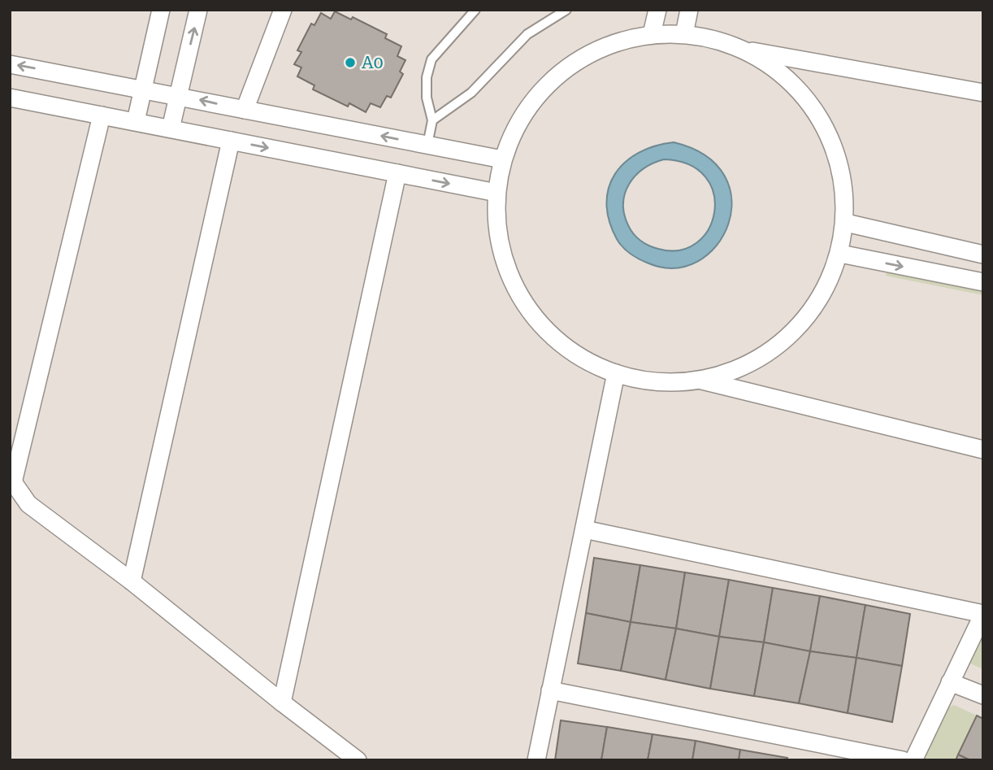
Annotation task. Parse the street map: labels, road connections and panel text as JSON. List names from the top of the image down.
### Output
{
  "places": ["A0"]
}
